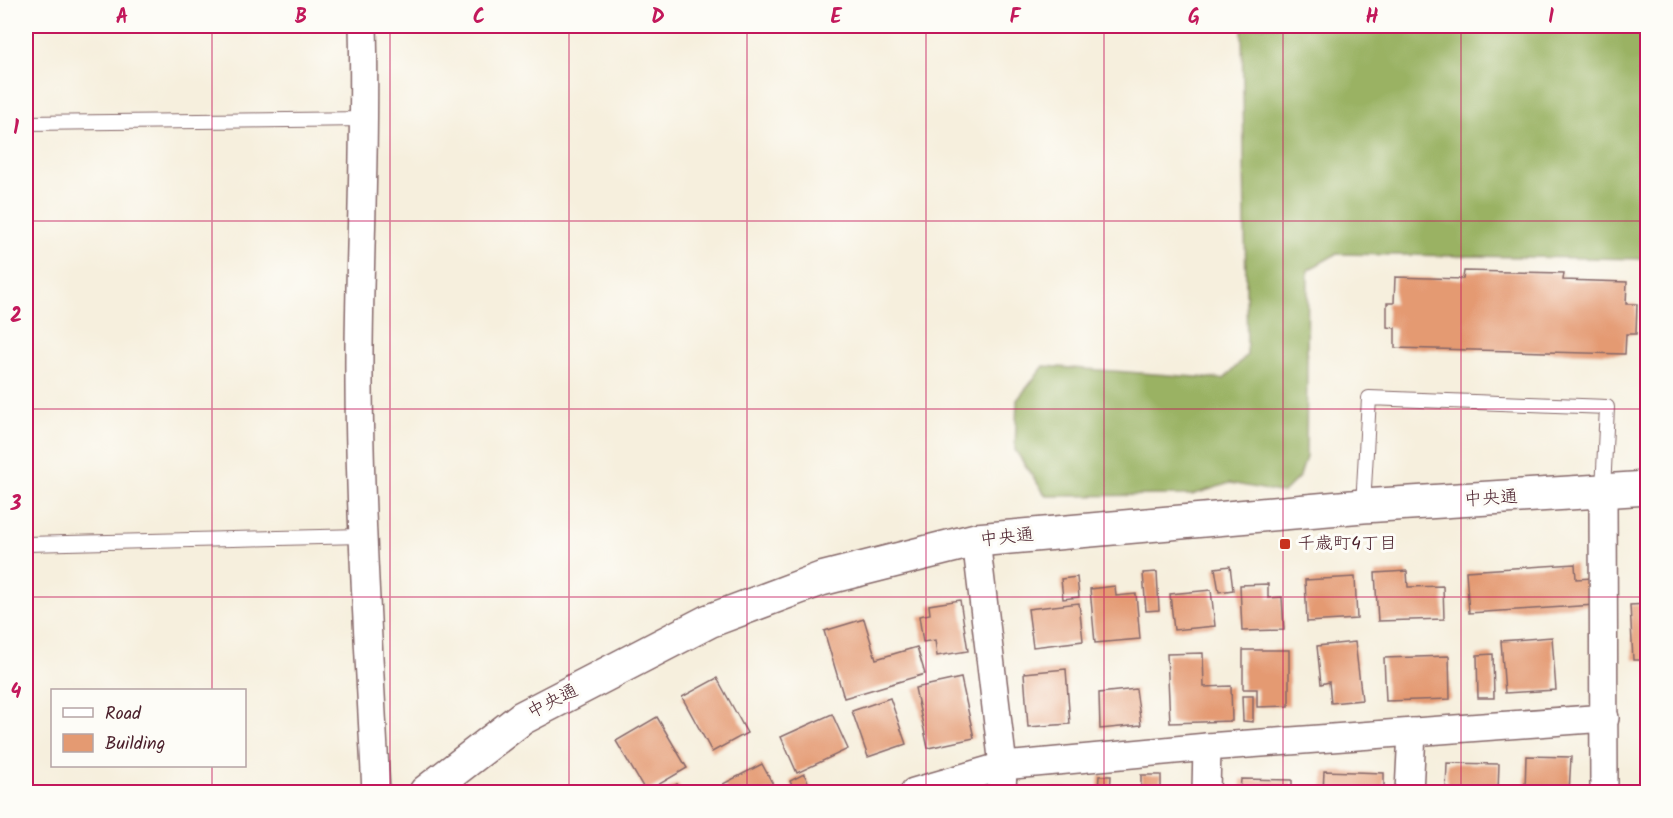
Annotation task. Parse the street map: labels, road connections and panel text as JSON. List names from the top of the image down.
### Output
{
  "streets": {
    "street": ["中央通"]
  },
  "places": {
    "transit": ["千歳町4丁目"]
  },
  "legend": ["Road", "Building"],
  "grid": {
    "columns": [
      "A",
      "B",
      "C",
      "D",
      "E",
      "F",
      "G",
      "H",
      "I"
    ],
    "rows": [
      "1",
      "2",
      "3",
      "4"
    ]
  }
}
